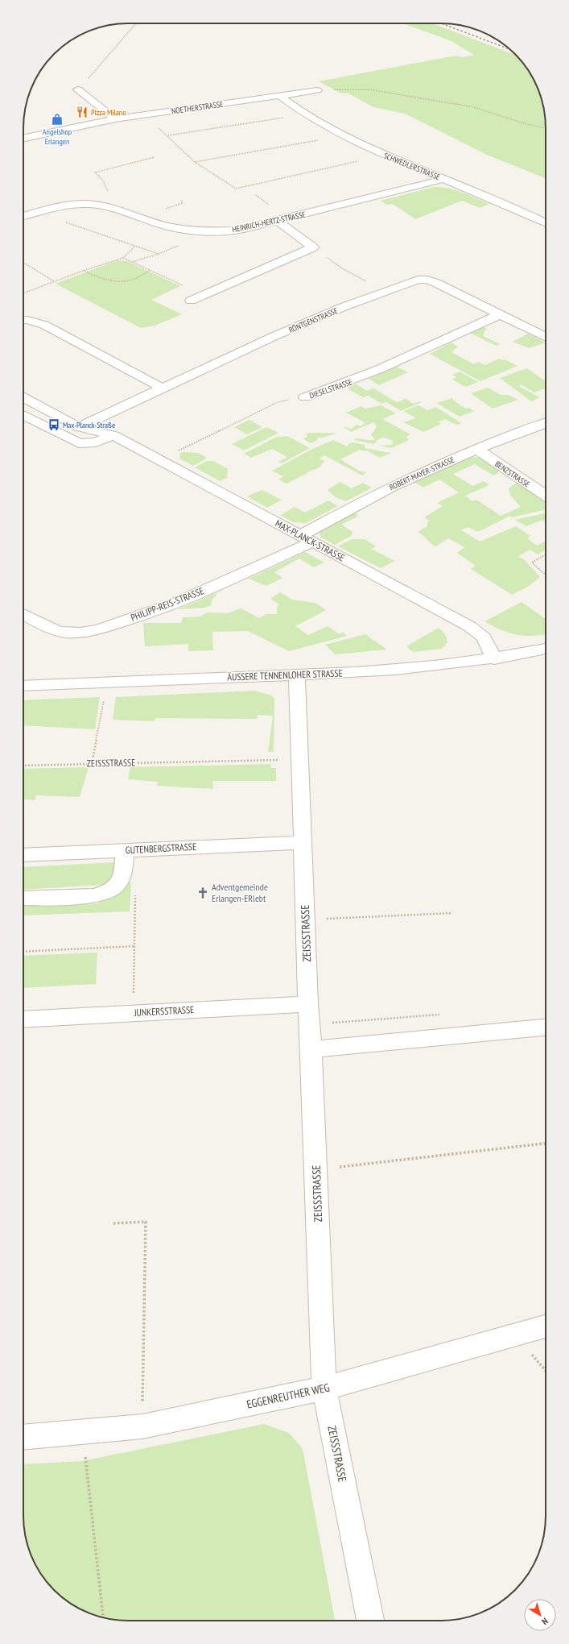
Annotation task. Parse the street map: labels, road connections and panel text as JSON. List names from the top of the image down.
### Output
{
  "streets": {
    "street": [
      "NOETHERSTRASSE",
      "SCHWEDLERSTRASSE",
      "HEINRICH-HERTZ-STRASSE",
      "RÖNTGENSTRASSE",
      "DIESELSTRASSE",
      "ROBERT-MAYER-STRASSE",
      "BENZSTRASSE",
      "MAX-PLANCK-STRASSE",
      "PHILIPP-REIS-STRASSE",
      "ÄUSSERE TENNENLOHER STRASSE",
      "ZEISSSTRASSE",
      "GUTENBERGSTRASSE",
      "JUNKERSSTRASSE",
      "EGGENREUTHER WEG"
    ]
  },
  "crossings": [
    ["NOETHERSTRASSE", "SCHWEDLERSTRASSE"],
    ["SCHWEDLERSTRASSE", "HEINRICH-HERTZ-STRASSE"],
    ["RÖNTGENSTRASSE", "DIESELSTRASSE"],
    ["RÖNTGENSTRASSE", "MAX-PLANCK-STRASSE"],
    ["DIESELSTRASSE", "MAX-PLANCK-STRASSE"],
    ["ROBERT-MAYER-STRASSE", "BENZSTRASSE"],
    ["ROBERT-MAYER-STRASSE", "MAX-PLANCK-STRASSE"],
    ["ROBERT-MAYER-STRASSE", "PHILIPP-REIS-STRASSE"],
    ["MAX-PLANCK-STRASSE", "PHILIPP-REIS-STRASSE"],
    ["MAX-PLANCK-STRASSE", "ÄUSSERE TENNENLOHER STRASSE"],
    ["ÄUSSERE TENNENLOHER STRASSE", "ZEISSSTRASSE"],
    ["ZEISSSTRASSE", "GUTENBERGSTRASSE"],
    ["ZEISSSTRASSE", "JUNKERSSTRASSE"],
    ["ZEISSSTRASSE", "EGGENREUTHER WEG"]
  ],
  "places": {
    "restaurant": ["Pizza Milano"],
    "shop": ["Angelshop Erlangen"],
    "bus stop": ["Max-Planck-Straße"],
    "church": ["Adventgemeinde Erlangen-ERlebt"]
  },
  "north": "bottom right"
}
